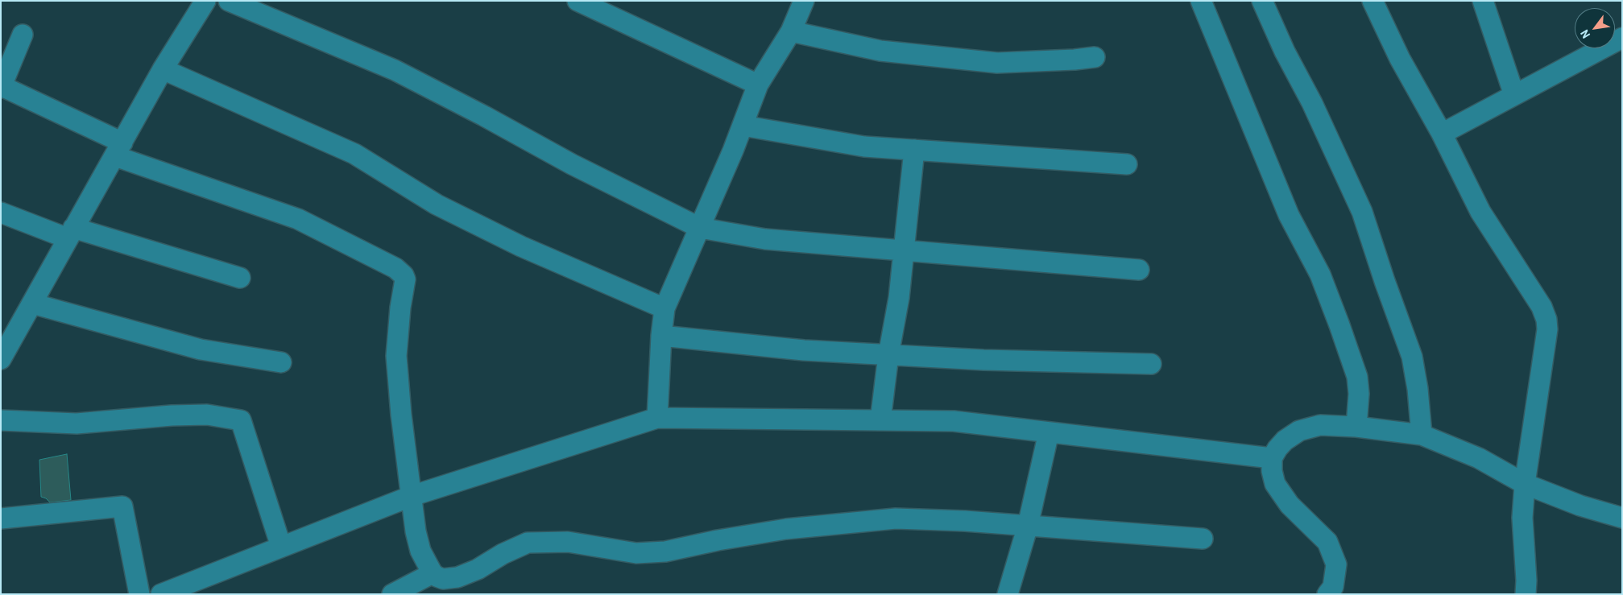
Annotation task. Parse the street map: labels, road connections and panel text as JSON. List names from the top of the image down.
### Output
{
  "north": "bottom left"
}
